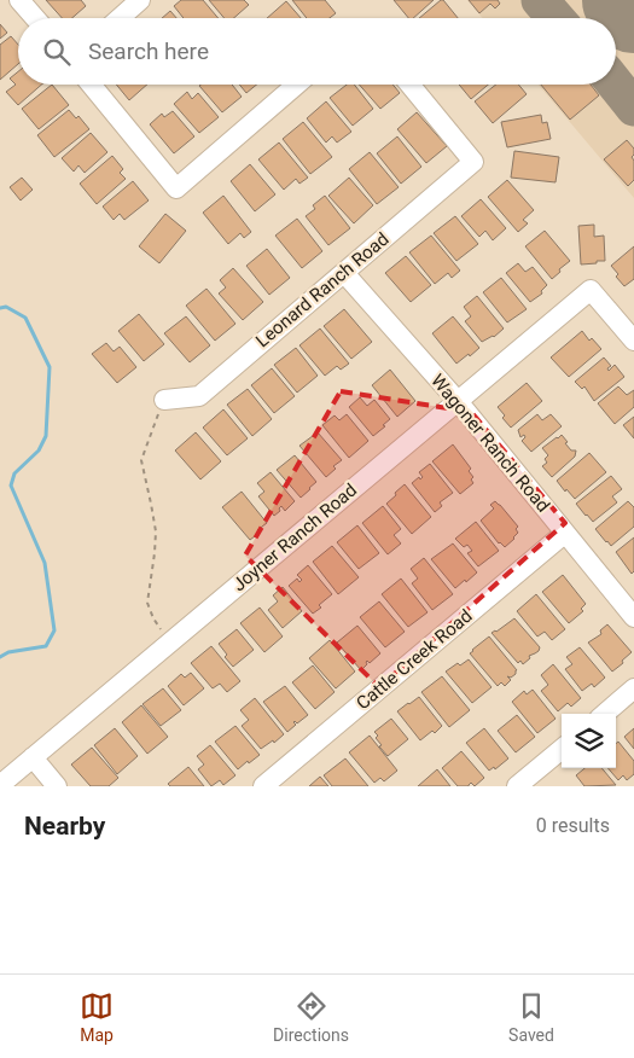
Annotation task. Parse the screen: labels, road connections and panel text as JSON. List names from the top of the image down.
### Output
{
  "streets": {
    "street": [
      "Leonard Ranch Road",
      "Wagoner Ranch Road",
      "Joyner Ranch Road",
      "Cattle Creek Road"
    ]
  },
  "crossings": [
    ["Leonard Ranch Road", "Wagoner Ranch Road"],
    ["Wagoner Ranch Road", "Joyner Ranch Road"],
    ["Wagoner Ranch Road", "Cattle Creek Road"]
  ],
  "page": {
    "search": "Search here",
    "heading": ["Nearby", "0 results"],
    "nav": ["Map", "Directions", "Saved"]
  }
}
